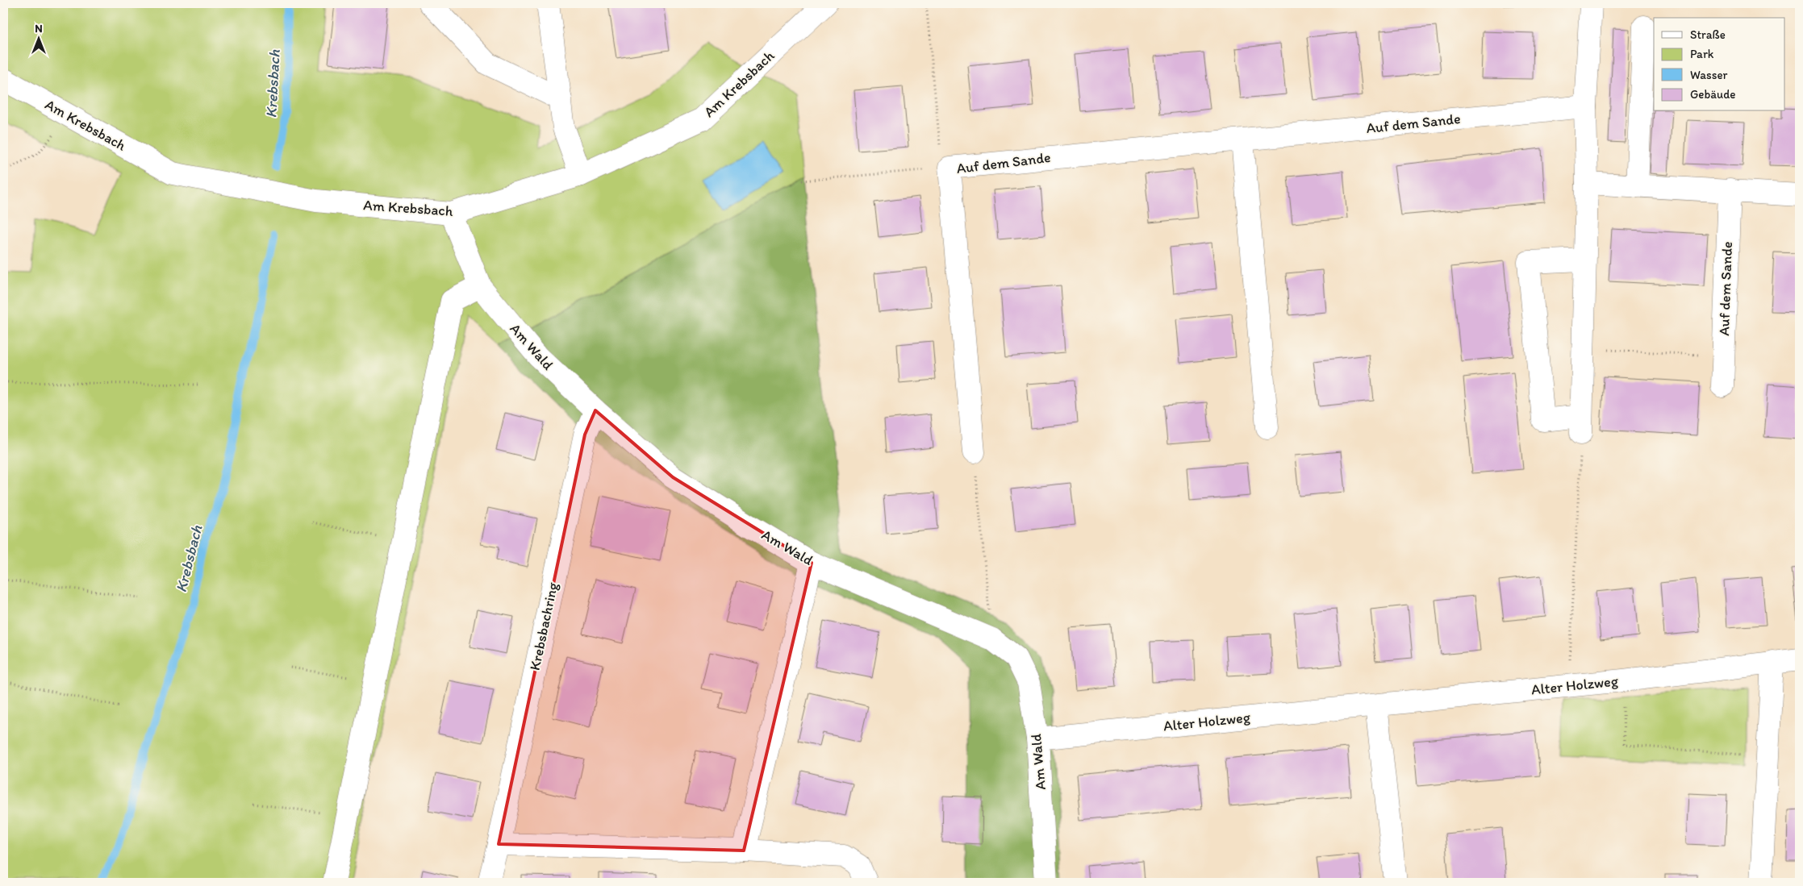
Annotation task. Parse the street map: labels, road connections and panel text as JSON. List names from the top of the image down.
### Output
{
  "streets": {
    "street": [
      "Am Krebsbach",
      "Auf dem Sande",
      "Am Wald",
      "Krebsbachring",
      "Alter Holzweg"
    ]
  },
  "crossings": [
    ["Am Krebsbach", "Am Wald"],
    ["Am Wald", "Krebsbachring"],
    ["Am Wald", "Alter Holzweg"]
  ],
  "water": ["Krebsbach"],
  "legend": [
    "Straße",
    "Park",
    "Wasser",
    "Gebäude"
  ],
  "north": "top"
}
